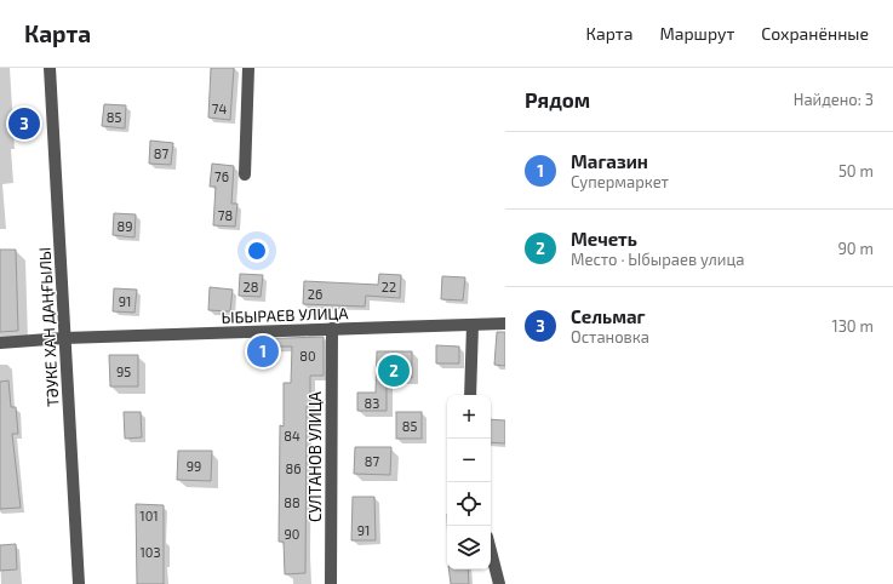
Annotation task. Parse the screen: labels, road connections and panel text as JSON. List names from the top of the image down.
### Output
{
  "streets": {
    "street": ["ЫБЫРАЕВ УЛИЦА", "ТӘУКЕ ХАН ДАҢҒЫЛЫ", "СУЛТАНОВ УЛИЦА"]
  },
  "crossings": [
    ["ЫБЫРАЕВ УЛИЦА", "ТӘУКЕ ХАН ДАҢҒЫЛЫ"],
    ["ЫБЫРАЕВ УЛИЦА", "СУЛТАНОВ УЛИЦА"]
  ],
  "house_numbers": [
    "74",
    "85",
    "87",
    "76",
    "78",
    "89",
    "28",
    "22",
    "26",
    "91",
    "80",
    "95",
    "83",
    "85",
    "84",
    "87",
    "99",
    "86",
    "88",
    "101",
    "91",
    "90",
    "103"
  ],
  "page": {
    "header": "Карта",
    "nav": ["Карта", "Маршрут", "Сохранённые"],
    "heading": ["Рядом", "Найдено: 3"],
    "pins": ["3", "1", "2"],
    "list": [
      {
        "mark": "1",
        "name": "Магазин",
        "note": "Супермаркет",
        "value": "50 m"
      },
      {
        "mark": "2",
        "name": "Мечеть",
        "note": "Место · Ыбыраев улица",
        "value": "90 m"
      },
      {
        "mark": "3",
        "name": "Сельмаг",
        "note": "Остановка",
        "value": "130 m"
      }
    ],
    "map_buttons": ["+", "−"]
  }
}
